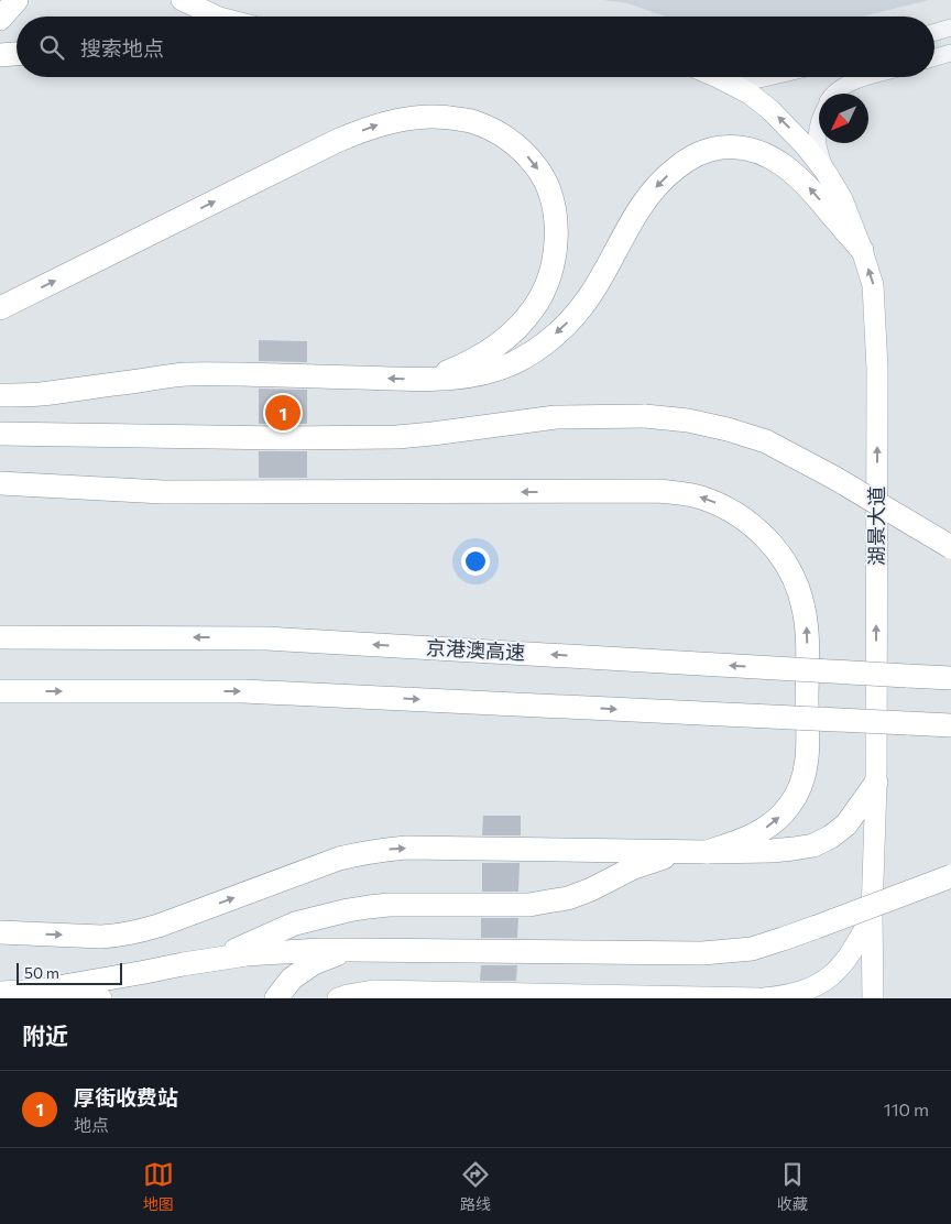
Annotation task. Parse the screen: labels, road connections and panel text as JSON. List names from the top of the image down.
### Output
{
  "streets": {
    "highway": ["京港澳高速"],
    "main road": ["湖景大道"]
  },
  "one_way": ["湖景大道"],
  "scale_bar": "50 m",
  "north": "bottom left",
  "page": {
    "search": "搜索地点",
    "pins": "1",
    "scale": "50 m",
    "heading": "附近",
    "list": [
      {
        "mark": "1",
        "name": "厚街收费站",
        "note": "地点",
        "value": "110 m"
      }
    ],
    "nav": ["地图", "路线", "收藏"]
  }
}
